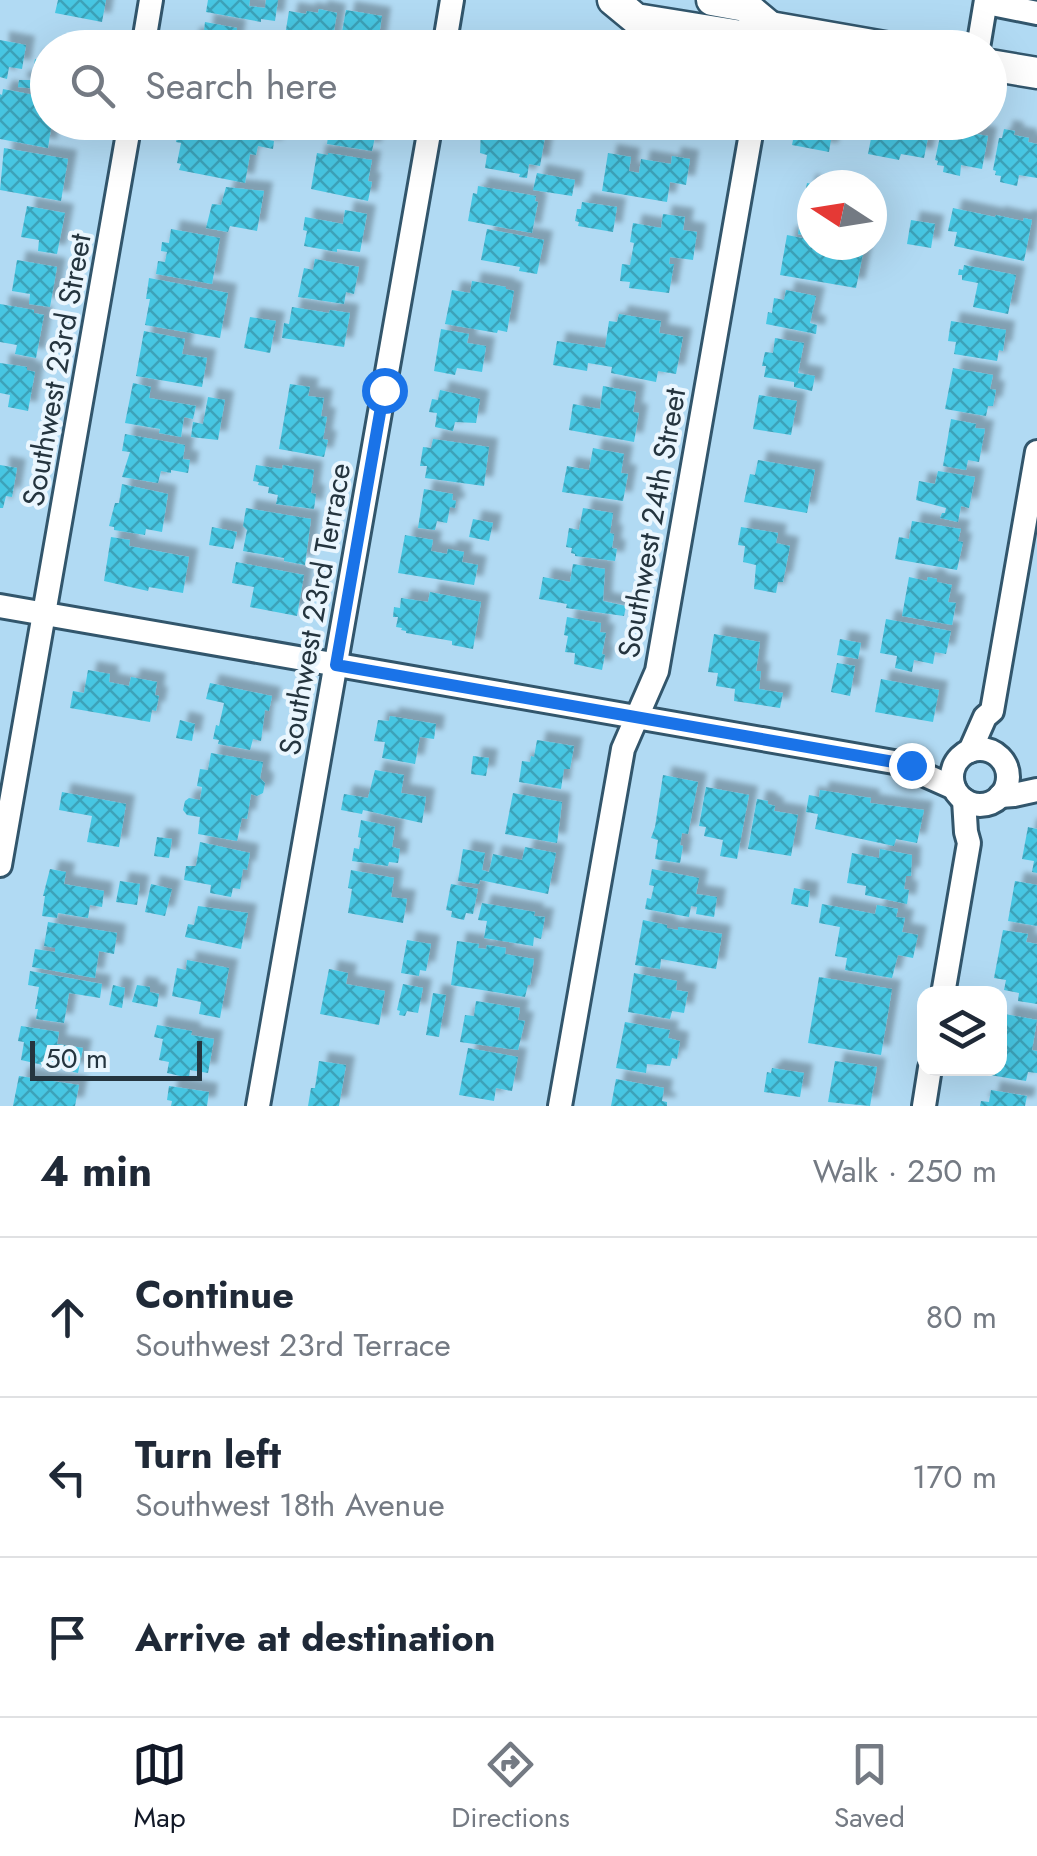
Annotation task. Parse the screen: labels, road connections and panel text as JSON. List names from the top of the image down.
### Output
{
  "streets": {
    "street": ["Southwest 23rd Street", "Southwest 24th Street", "Southwest 23rd Terrace"]
  },
  "scale_bar": "50 m",
  "north": "left",
  "page": {
    "search": "Search here",
    "scale": "50 m",
    "heading": ["4 min", "Walk · 250 m"],
    "list": [
      ["Continue", "Southwest 23rd Terrace", "80 m"],
      ["Turn left", "Southwest 18th Avenue", "170 m"],
      "Arrive at destination"
    ],
    "nav": ["Map", "Directions", "Saved"]
  }
}
